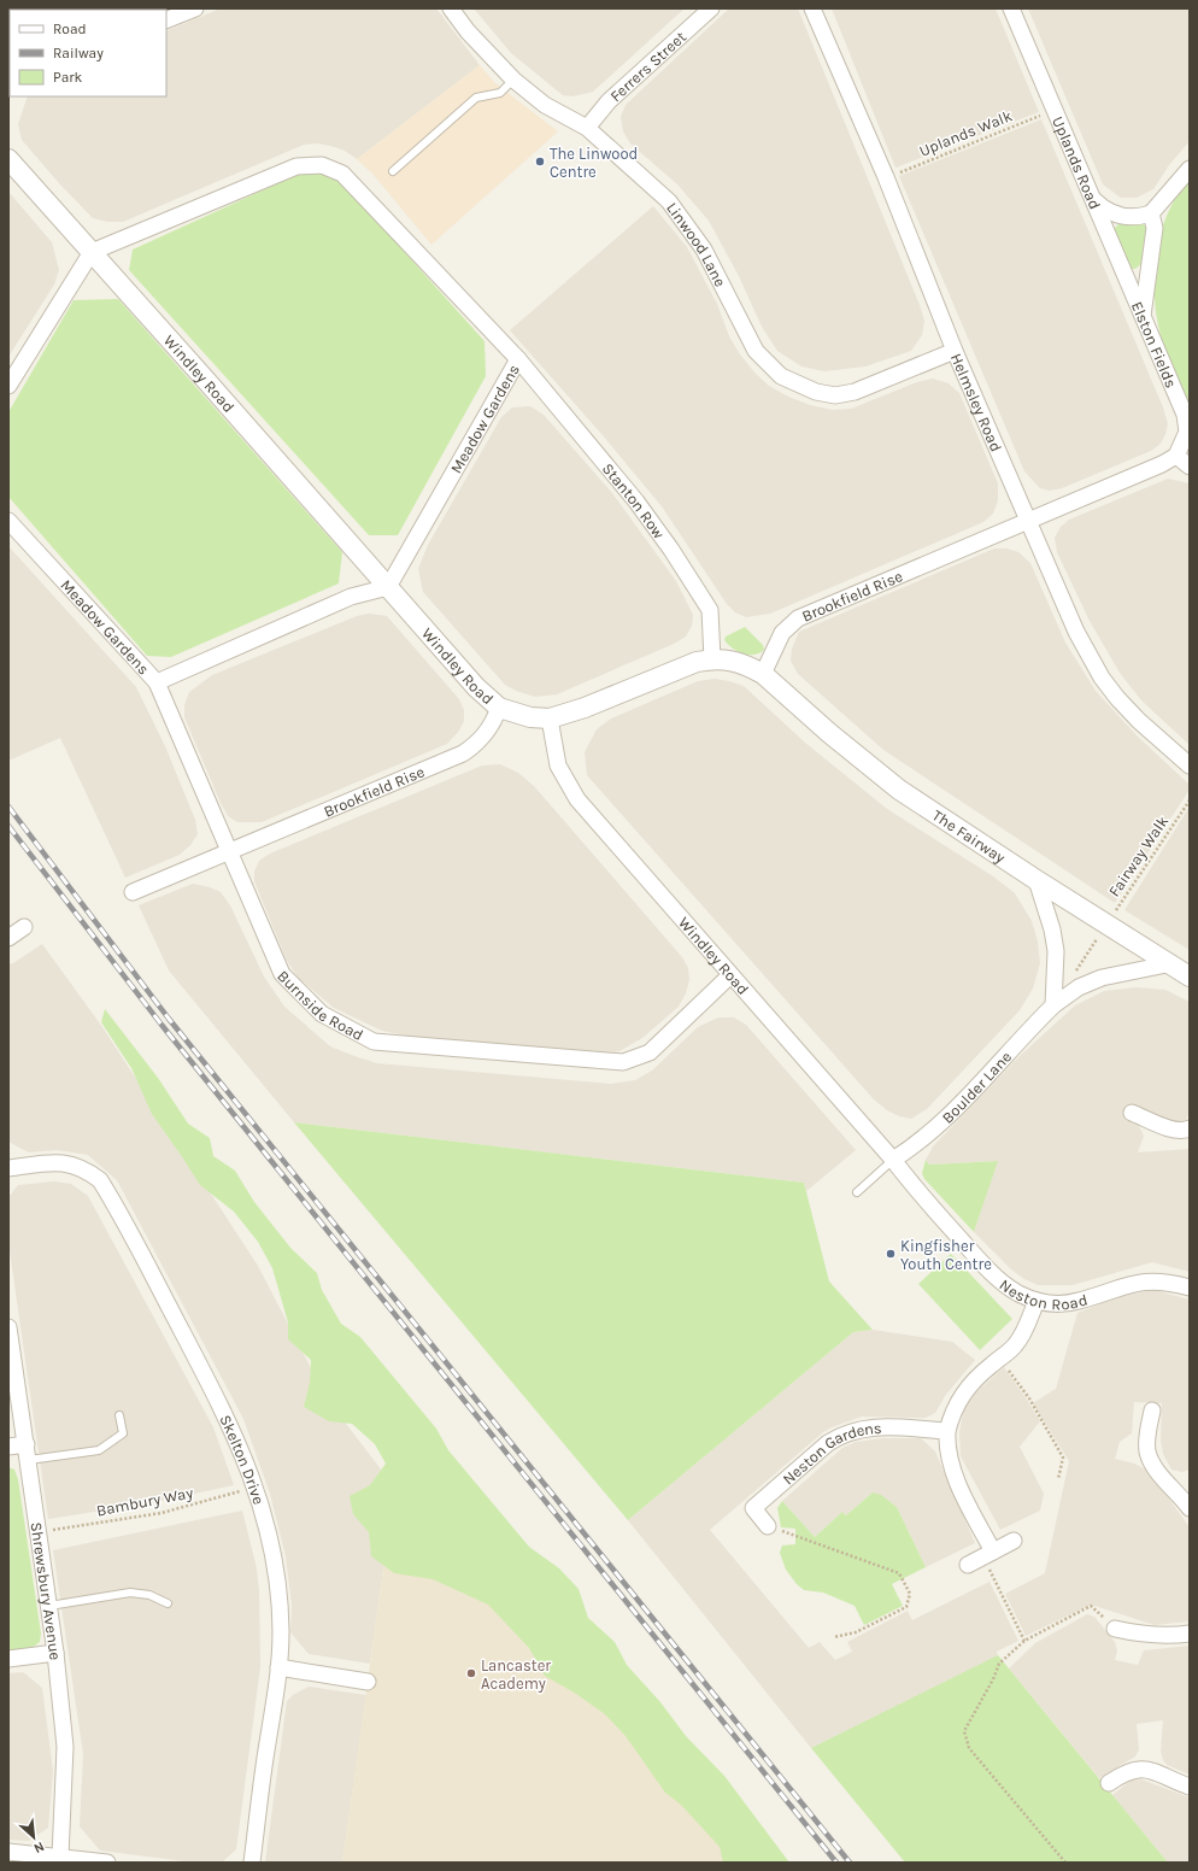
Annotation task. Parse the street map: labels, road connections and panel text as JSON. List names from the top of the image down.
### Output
{
  "streets": {
    "street": [
      "Ferrers Street",
      "Uplands Road",
      "Linwood Lane",
      "Elston Fields",
      "Windley Road",
      "Helmsley Road",
      "Meadow Gardens",
      "Stanton Row",
      "Brookfield Rise",
      "The Fairway",
      "Burnside Road",
      "Boulder Lane",
      "Neston Road",
      "Neston Gardens",
      "Skelton Drive",
      "Shrewsbury Avenue"
    ],
    "path": ["Uplands Walk", "Fairway Walk", "Bambury Way"]
  },
  "crossings": [
    ["Ferrers Street", "Linwood Lane"],
    ["Uplands Walk", "Uplands Road"],
    ["Uplands Walk", "Helmsley Road"],
    ["Uplands Road", "Elston Fields"],
    ["Linwood Lane", "Helmsley Road"],
    ["Elston Fields", "Brookfield Rise"],
    ["Windley Road", "Meadow Gardens"],
    ["Windley Road", "Brookfield Rise"],
    ["Windley Road", "Burnside Road"],
    ["Windley Road", "Boulder Lane"],
    ["Windley Road", "Neston Road"],
    ["Helmsley Road", "Brookfield Rise"],
    ["Meadow Gardens", "Stanton Row"],
    ["Meadow Gardens", "Burnside Road"],
    ["Brookfield Rise", "The Fairway"],
    ["Brookfield Rise", "Burnside Road"],
    ["The Fairway", "Fairway Walk"],
    ["The Fairway", "Boulder Lane"],
    ["Boulder Lane", "Neston Road"],
    ["Skelton Drive", "Bambury Way"],
    ["Bambury Way", "Shrewsbury Avenue"]
  ],
  "places": ["The Linwood Centre", "Kingfisher Youth Centre", "Lancaster Academy"],
  "legend": ["Road", "Railway", "Park"],
  "north": "bottom right"
}
